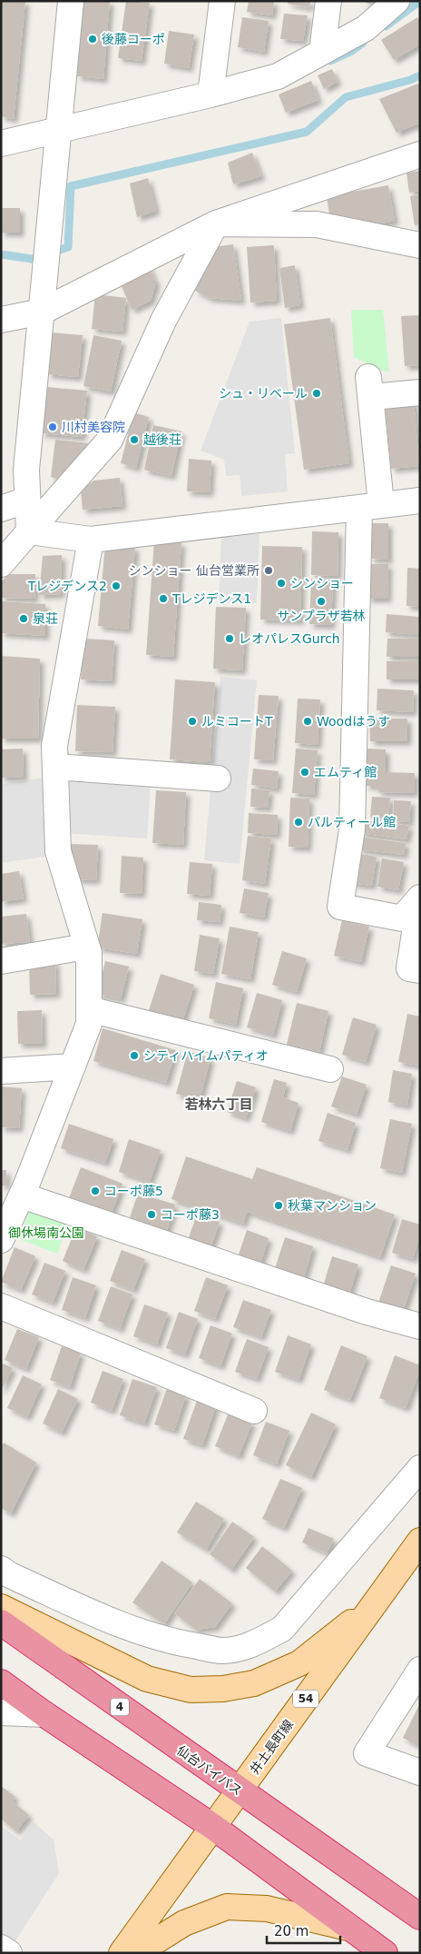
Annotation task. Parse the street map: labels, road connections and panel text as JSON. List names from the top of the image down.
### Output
{
  "streets": {
    "highway": ["4", "仙台バイパス"],
    "main road": ["54", "井土長町線"]
  },
  "crossings": [
    ["井土長町線", "仙台バイパス"]
  ],
  "districts": ["若林六丁目"],
  "parks": ["御休場南公園"],
  "places": [
    "後藤コーポ",
    "シュ・リベール",
    "川村美容院",
    "越後荘",
    "シンショー 仙台営業所",
    "シンショー",
    "Tレジデンス2",
    "Tレジデンス1",
    "サンプラザ若林",
    "泉荘",
    "レオパレスGurch",
    "ルミコートT",
    "Woodはうす",
    "エムティ館",
    "パルティール館",
    "シティハイムパティオ",
    "コーポ藤5",
    "秋葉マンション",
    "コーポ藤3"
  ],
  "scale_bar": "20 m"
}
